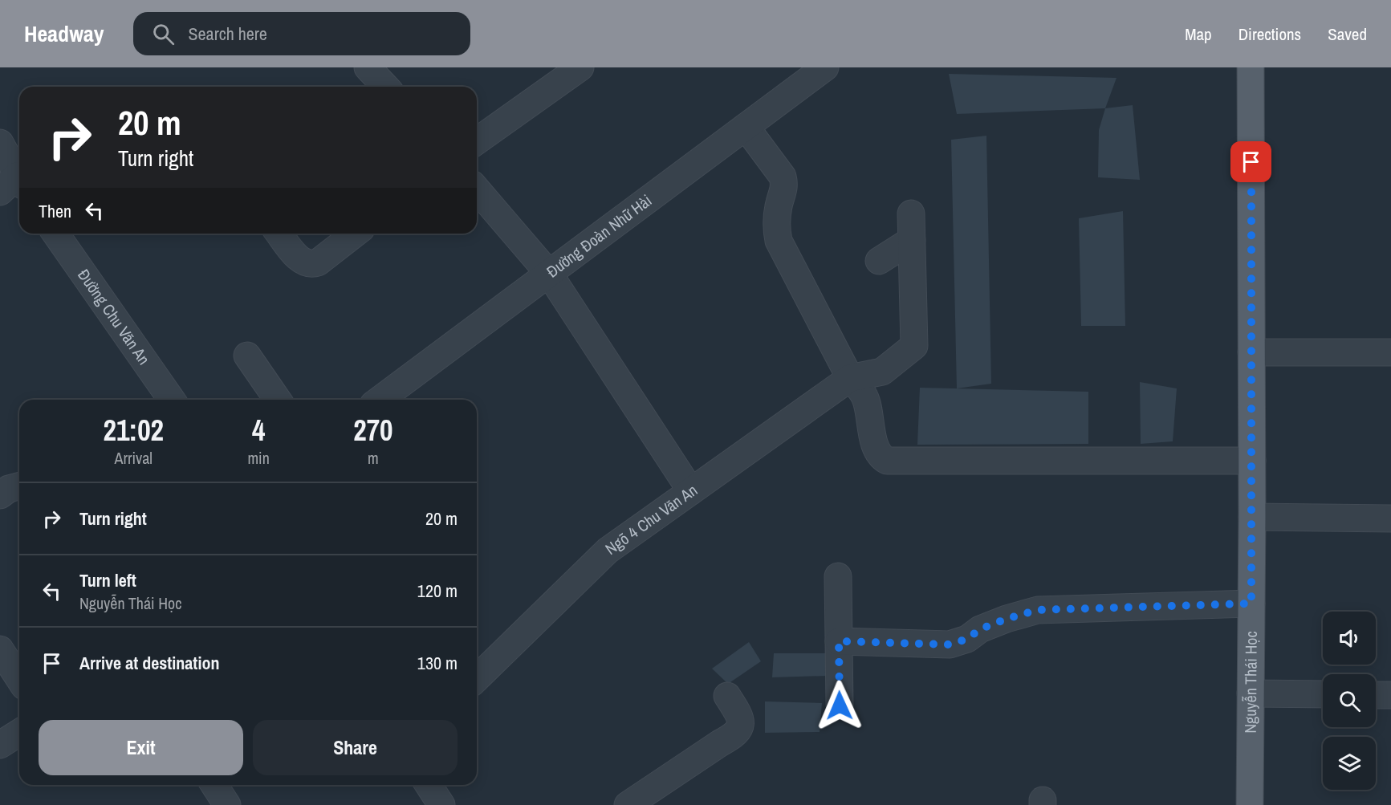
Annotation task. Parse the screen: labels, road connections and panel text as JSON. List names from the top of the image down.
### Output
{
  "streets": {
    "main road": ["Nguyễn Thái Học"],
    "street": ["Đường Đoàn Nhữ Hài", "Đường Chu Văn An", "Ngõ 4 Chu Văn An"]
  },
  "page": {
    "header": "Headway",
    "search": "Search here",
    "nav": ["Map", "Directions", "Saved"],
    "turn": ["20 m", "Turn right"],
    "then": "Then",
    "eta": [
      "21:02",
      "Arrival",
      "4",
      "min",
      "270",
      "m"
    ],
    "list": [
      {
        "name": "Turn right",
        "value": "20 m"
      },
      {
        "name": "Turn left",
        "note": "Nguyễn Thái Học",
        "value": "120 m"
      },
      {
        "name": "Arrive at destination",
        "value": "130 m"
      }
    ],
    "buttons": ["Exit", "Share"]
  }
}
